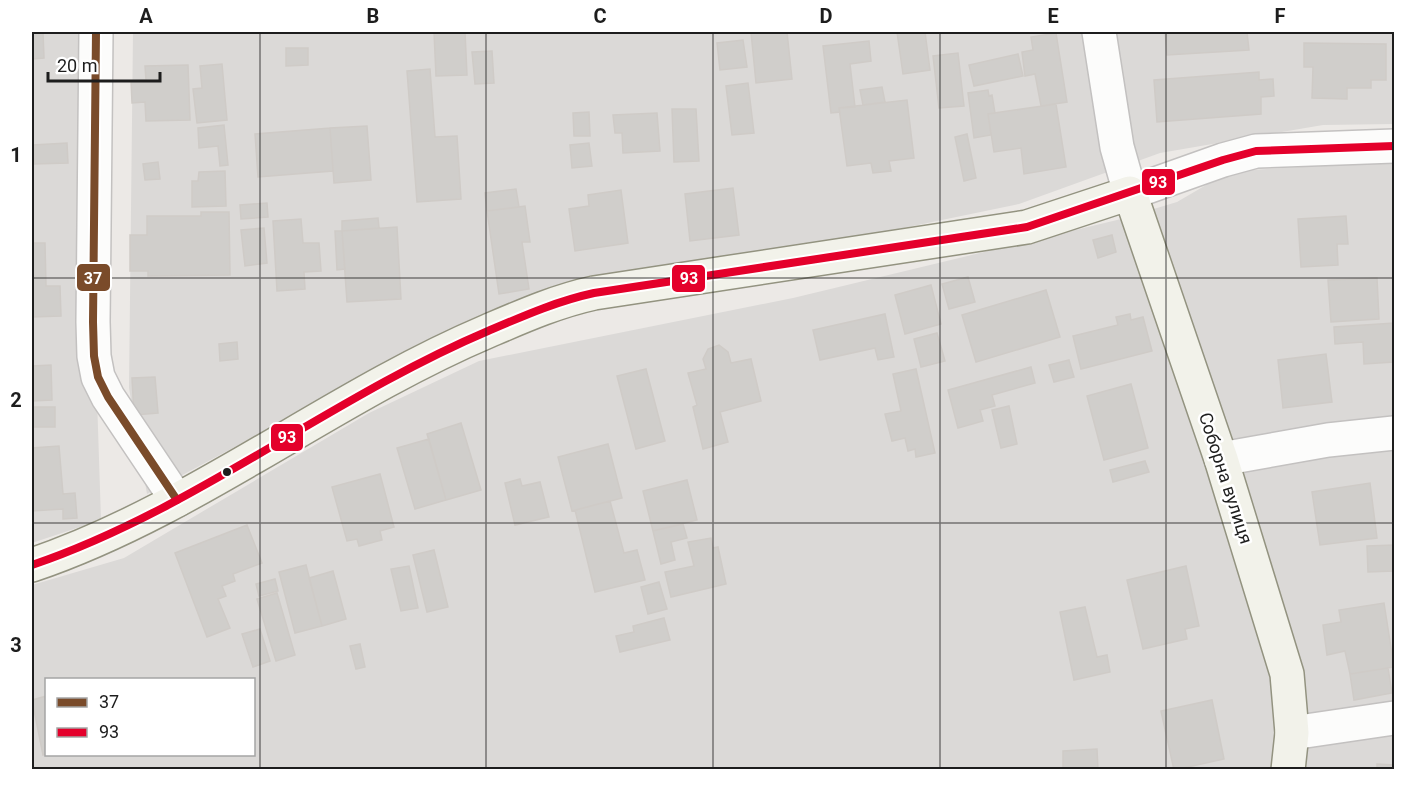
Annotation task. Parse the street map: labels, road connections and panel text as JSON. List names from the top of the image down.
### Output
{
  "streets": {
    "street": ["Соборна вулиця"]
  },
  "lines": ["transit line 37", "transit line 93"],
  "legend": ["37", "93"],
  "scale_bar": "20 m",
  "grid": {
    "columns": [
      "A",
      "B",
      "C",
      "D",
      "E",
      "F"
    ],
    "rows": ["1", "2", "3"]
  }
}
